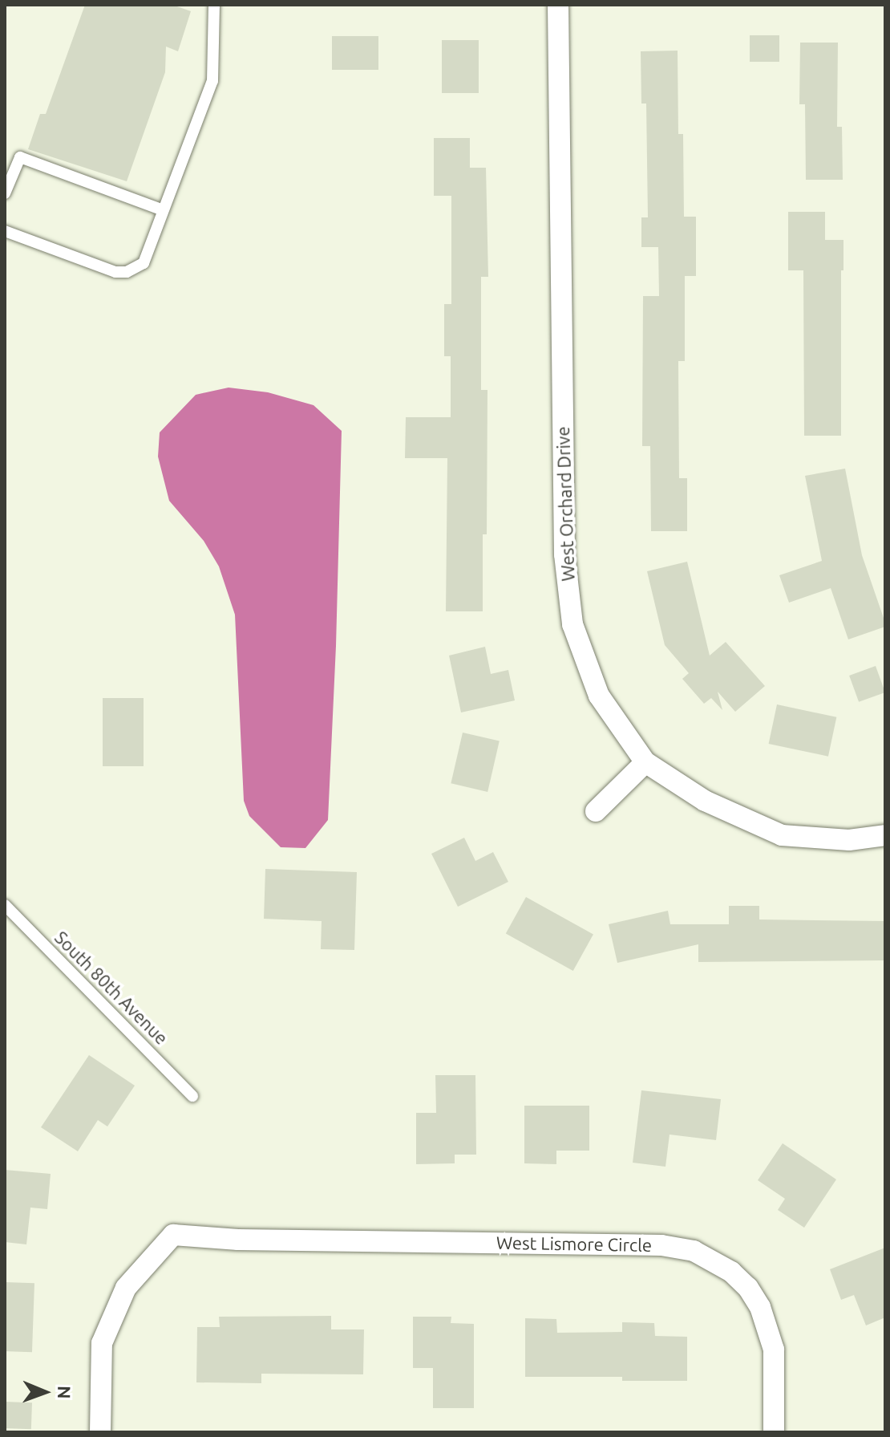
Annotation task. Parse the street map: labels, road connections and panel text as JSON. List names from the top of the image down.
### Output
{
  "streets": {
    "street": ["West Orchard Drive", "West Lismore Circle"],
    "lane": ["South 80th Avenue"]
  },
  "north": "right"
}
